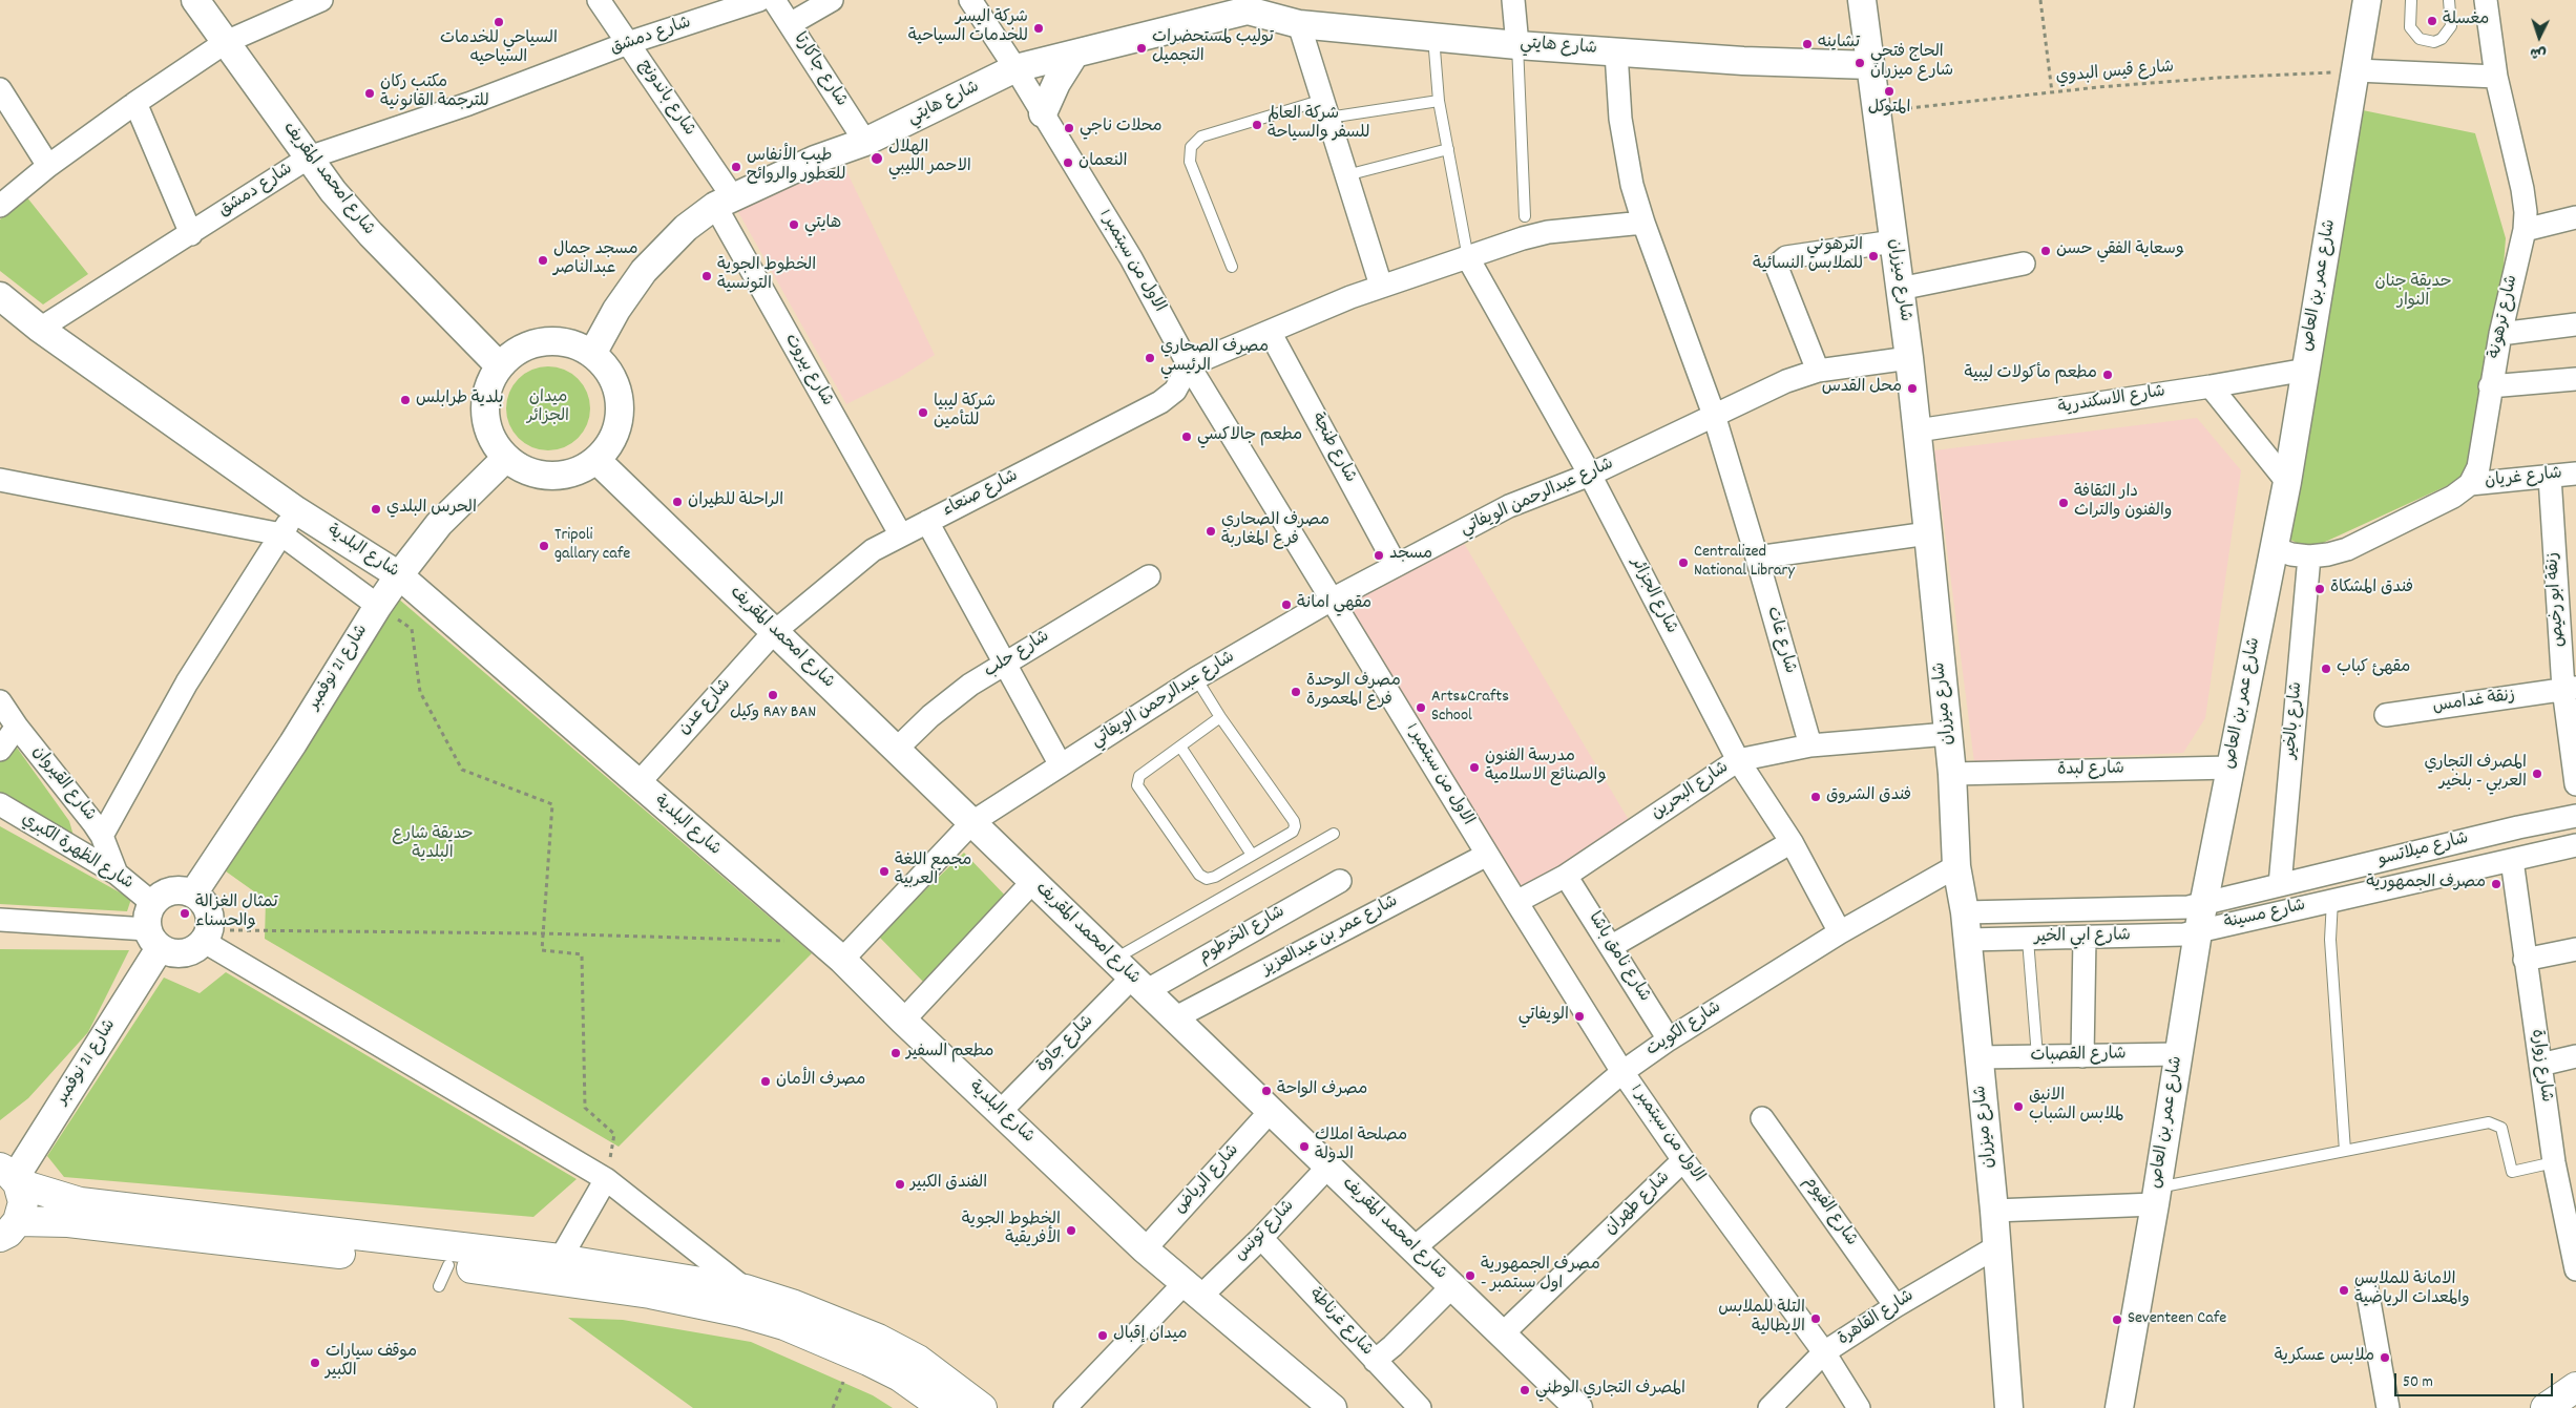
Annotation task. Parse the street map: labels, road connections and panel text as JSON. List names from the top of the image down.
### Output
{
  "streets": {
    "street": [
      "شارع دمشق",
      "شارع هايتي",
      "شارع جاكارتا",
      "شارع باندونج",
      "شارع امحمد المقريف",
      "الاول من سبتمبر 1",
      "شارع ميزران",
      "شارع عمر بن العاص",
      "شارع ترهونة",
      "شارع بيروت",
      "شارع الاسكندرية",
      "شارع طنجة",
      "شارع غريان",
      "شارع صنعاء",
      "شارع عبدالرحمن الويفاتي",
      "شارع البلدية",
      "شارع الجزائر",
      "زنقة ابو رخيص",
      "شارع غات",
      "شارع حلب",
      "شارع 21 نوفمبر",
      "زنقة غدامس",
      "شارع عدن",
      "شارع بالخير",
      "شارع لبدة",
      "شارع القيروان",
      "شارع البحرين",
      "شارع ميلاتسو",
      "شارع الظهرة الكبري",
      "شارع مسينة",
      "شارع الخرطوم",
      "شارع عمر بن عبدالعزيز",
      "شارع ابي الخير",
      "شارع نامق باشا",
      "شارع الكويت",
      "شارع جاوة",
      "شارع القصبات",
      "شارع زوارة",
      "شارع الرياض",
      "شارع طهران",
      "شارع الفيوم",
      "شارع تونس",
      "شارع القاهرة",
      "شارع غرناطة"
    ],
    "path": ["شارع قيس البدوي"]
  },
  "crossings": [
    ["شارع دمشق", "شارع باندونج"],
    ["شارع دمشق", "شارع امحمد المقريف"],
    ["شارع دمشق", "شارع البلدية"],
    ["شارع هايتي", "شارع جاكارتا"],
    ["شارع هايتي", "شارع باندونج"],
    ["شارع هايتي", "شارع امحمد المقريف"],
    ["شارع هايتي", "الاول من سبتمبر 1"],
    ["شارع هايتي", "شارع ميزران"],
    ["شارع هايتي", "شارع بيروت"],
    ["شارع هايتي", "شارع غات"],
    ["شارع هايتي", "شارع 21 نوفمبر"],
    ["شارع قيس البدوي", "شارع ميزران"],
    ["شارع قيس البدوي", "شارع عمر بن العاص"],
    ["شارع باندونج", "شارع بيروت"],
    ["شارع امحمد المقريف", "شارع صنعاء"],
    ["شارع امحمد المقريف", "شارع عبدالرحمن الويفاتي"],
    ["شارع امحمد المقريف", "شارع حلب"],
    ["شارع امحمد المقريف", "شارع 21 نوفمبر"],
    ["شارع امحمد المقريف", "شارع عدن"],
    ["شارع امحمد المقريف", "شارع الخرطوم"],
    ["شارع امحمد المقريف", "شارع عمر بن عبدالعزيز"],
    ["شارع امحمد المقريف", "شارع الكويت"],
    ["شارع امحمد المقريف", "شارع جاوة"],
    ["شارع امحمد المقريف", "شارع الرياض"],
    ["شارع امحمد المقريف", "شارع طهران"],
    ["شارع امحمد المقريف", "شارع تونس"],
    ["الاول من سبتمبر 1", "شارع صنعاء"],
    ["الاول من سبتمبر 1", "شارع عبدالرحمن الويفاتي"],
    ["الاول من سبتمبر 1", "شارع البحرين"],
    ["الاول من سبتمبر 1", "شارع عمر بن عبدالعزيز"],
    ["الاول من سبتمبر 1", "شارع الكويت"],
    ["الاول من سبتمبر 1", "شارع طهران"],
    ["الاول من سبتمبر 1", "شارع القاهرة"],
    ["شارع ميزران", "شارع الاسكندرية"],
    ["شارع ميزران", "شارع عبدالرحمن الويفاتي"],
    ["شارع ميزران", "شارع لبدة"],
    ["شارع ميزران", "شارع البحرين"],
    ["شارع ميزران", "شارع مسينة"],
    ["شارع ميزران", "شارع ابي الخير"],
    ["شارع ميزران", "شارع الكويت"],
    ["شارع ميزران", "شارع القصبات"],
    ["شارع ميزران", "شارع القاهرة"],
    ["شارع عمر بن العاص", "شارع الاسكندرية"],
    ["شارع عمر بن العاص", "شارع لبدة"],
    ["شارع عمر بن العاص", "شارع مسينة"],
    ["شارع عمر بن العاص", "شارع ابي الخير"],
    ["شارع عمر بن العاص", "شارع القصبات"],
    ["شارع ترهونة", "شارع غريان"],
    ["شارع بيروت", "شارع صنعاء"],
    ["شارع طنجة", "شارع عبدالرحمن الويفاتي"],
    ["شارع غريان", "زنقة ابو رخيص"],
    ["شارع صنعاء", "شارع عدن"],
    ["شارع عبدالرحمن الويفاتي", "شارع البلدية"],
    ["شارع عبدالرحمن الويفاتي", "شارع الجزائر"],
    ["شارع عبدالرحمن الويفاتي", "شارع غات"],
    ["شارع البلدية", "شارع 21 نوفمبر"],
    ["شارع البلدية", "شارع عدن"],
    ["شارع البلدية", "شارع جاوة"],
    ["شارع البلدية", "شارع الرياض"],
    ["شارع البلدية", "شارع تونس"],
    ["شارع الجزائر", "شارع البحرين"],
    ["شارع الجزائر", "شارع الكويت"],
    ["زنقة ابو رخيص", "زنقة غدامس"],
    ["شارع غات", "شارع البحرين"],
    ["شارع 21 نوفمبر", "شارع الظهرة الكبري"],
    ["شارع بالخير", "شارع مسينة"],
    ["شارع القيروان", "شارع الظهرة الكبري"],
    ["شارع البحرين", "شارع نامق باشا"],
    ["شارع ميلاتسو", "شارع مسينة"],
    ["شارع ميلاتسو", "شارع زوارة"],
    ["شارع مسينة", "شارع ابي الخير"],
    ["شارع الخرطوم", "شارع جاوة"],
    ["شارع نامق باشا", "شارع الكويت"],
    ["شارع الفيوم", "شارع القاهرة"],
    ["شارع تونس", "شارع غرناطة"]
  ],
  "parks": ["حديقة جنان النوار", "ميدان الجزائر", "حديقة شارع البلدية"],
  "places": [
    "مغسلة",
    "السياحي للخدمات السياحيه",
    "شركة اليسر للخدمات السياحية",
    "تشاينه",
    "توليب لمستحضرات التجميل",
    "الحاج فتحي شارع ميزران",
    "المتوكل",
    "مكتب ركان للترجمة القانونية",
    "شركة العالم للسفر والسياحة",
    "محلات ناجي",
    "الهلال الاحمر الليبي",
    "النعمان",
    "طيب الأنفاس للعطور والروائح",
    "هايتي",
    "وسعاية الفقي حسن",
    "الترهوني للملابس النسائية",
    "مسجد جمال عبدالناصر",
    "الخطوط الجوية التونسية",
    "مصرف الصحاري الرئيسي",
    "مطعم مأكولات ليبية",
    "محل القدس",
    "بلدية طرابلس",
    "شركة ليبيا للتأمين",
    "مطعم جالاكسي",
    "الراحلة للطيران",
    "دار الثقافة والفنون والتراث",
    "الحرس البلدي",
    "مصرف الصحاري فرع المغاربة",
    "Tripoli gallary cafe",
    "مسجد",
    "Centralized National Library",
    "فندق المشكاة",
    "مقهي امانة",
    "مقهئ كباب",
    "مصرف الوحدة فرع المعمورة",
    "وكيل RAY BAN",
    "Arts&Crafts School",
    "مدرسة الفنون والصنائع الاسلامية",
    "المصرف التجاري العربي - بلخير",
    "فندق الشروق",
    "مجمع اللغة العربية",
    "مصرف الجمهورية",
    "تمثال الغزالة والحسناء",
    "الويفاتي",
    "مطعم السفير",
    "مصرف الأمان",
    "مصرف الواحة",
    "الانيق لملابس الشباب",
    "مصلحة املاك الدولة",
    "الفندق الكبير",
    "الخطوط الجوية الأفريقية",
    "مصرف الجمهورية - اول سبتمبر",
    "الامانة للملابس والمعدات الرياضية",
    "التلة للملابس الايطالية",
    "Seventeen Cafe",
    "ميدان إقبال",
    "ملابس عسكرية",
    "موقف سيارات الكبير",
    "المصرف التجاري الوطني"
  ],
  "scale_bar": "50 m",
  "north": "bottom"
}
